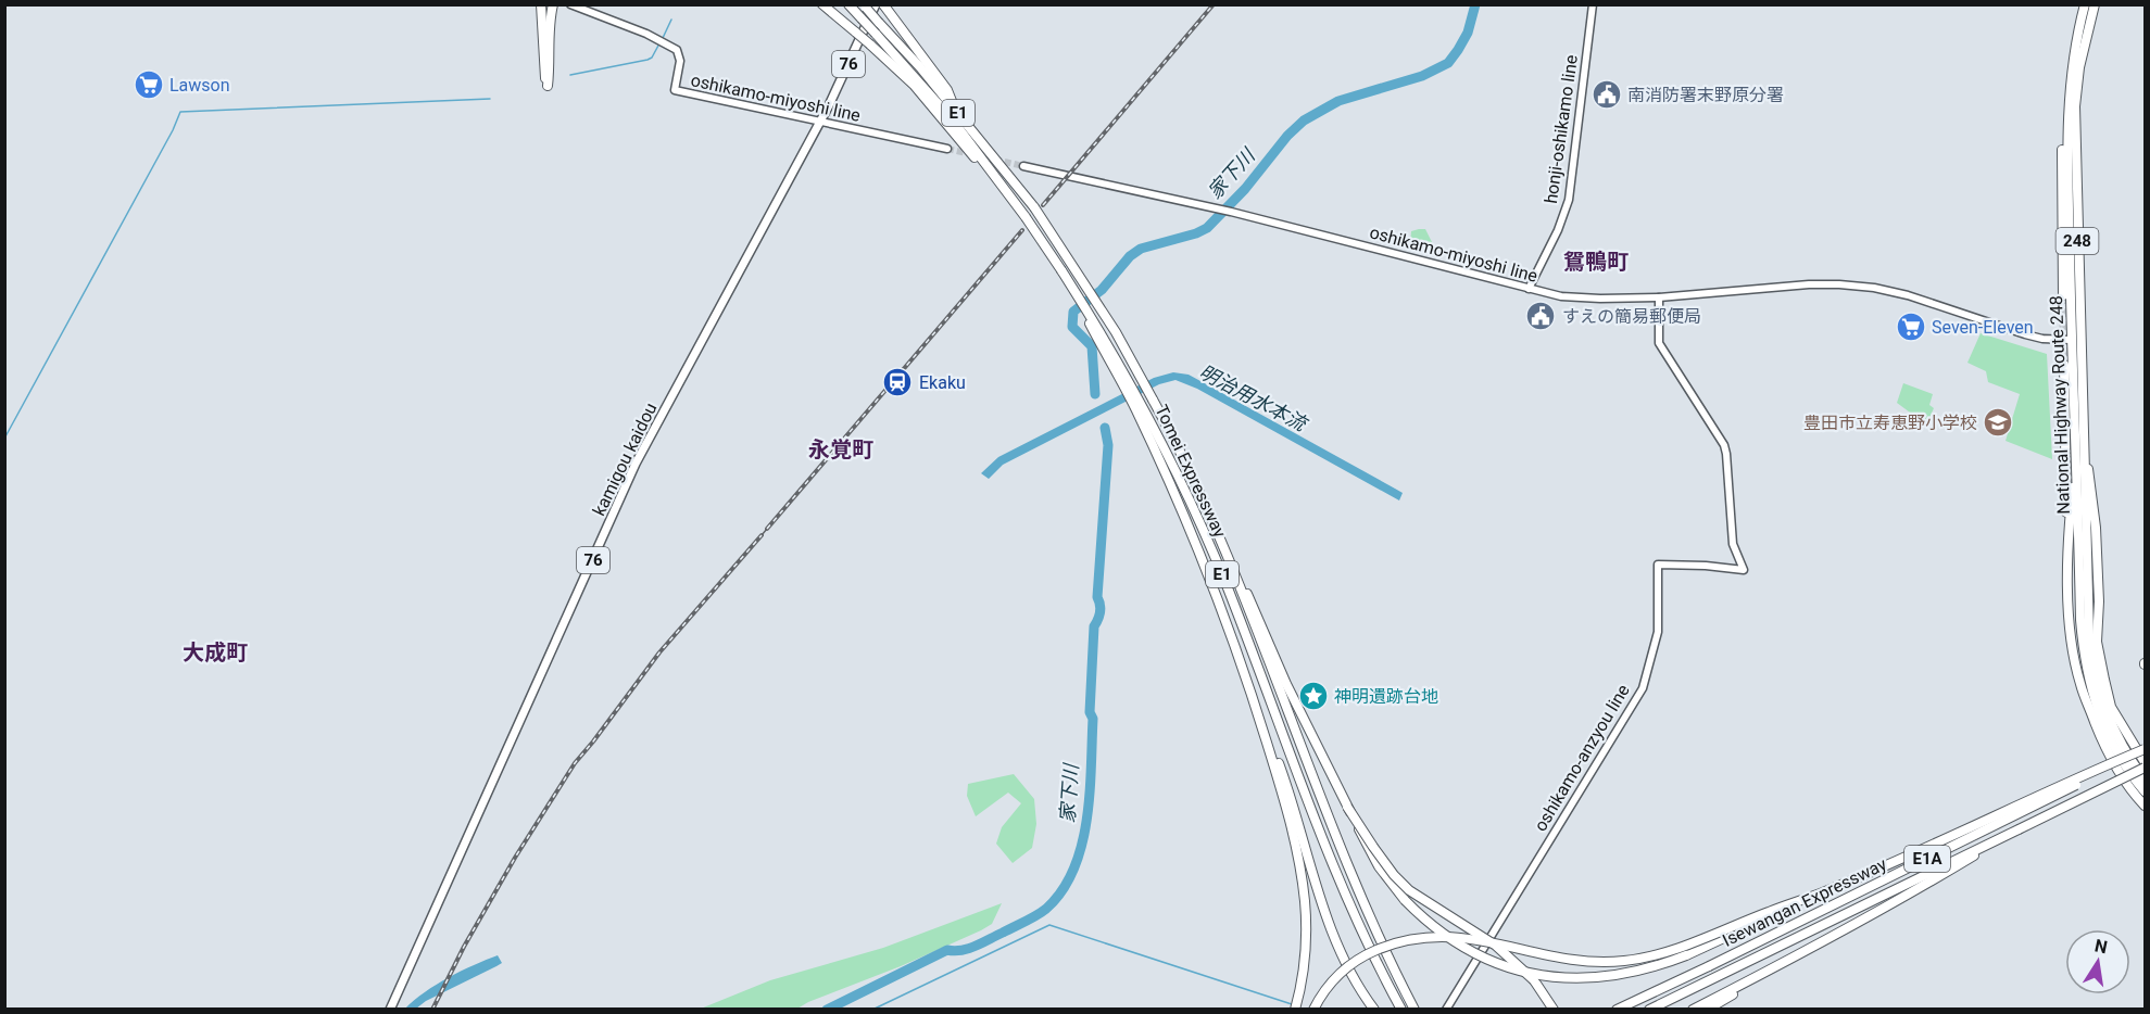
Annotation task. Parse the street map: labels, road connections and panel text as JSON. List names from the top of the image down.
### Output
{
  "streets": {
    "highway": [
      "E1",
      "248",
      "National Highway Route 248",
      "Tomei Expressway",
      "E1A",
      "Isewangan Expressway"
    ],
    "main road": [
      "76",
      "oshikamo-miyoshi line",
      "honji-oshikamo line",
      "kamigou kaidou",
      "oshikamo-anzyou line"
    ]
  },
  "crossings": [
    ["oshikamo-miyoshi line", "honji-oshikamo line"],
    ["oshikamo-miyoshi line", "National Highway Route 248"],
    ["oshikamo-miyoshi line", "kamigou kaidou"],
    ["oshikamo-miyoshi line", "oshikamo-anzyou line"],
    ["248", "National Highway Route 248"]
  ],
  "districts": ["鴛鴨町", "永覚町", "大成町"],
  "water": ["家下川", "明治用水本流"],
  "places": {
    "supermarket": ["Lawson", "Seven-Eleven"],
    "public building": ["南消防署末野原分署", "すえの簡易郵便局"],
    "station": ["Ekaku"],
    "school or university": ["豊田市立寿恵野小学校"],
    "place": ["神明遺跡台地"]
  },
  "north": "top"
}
